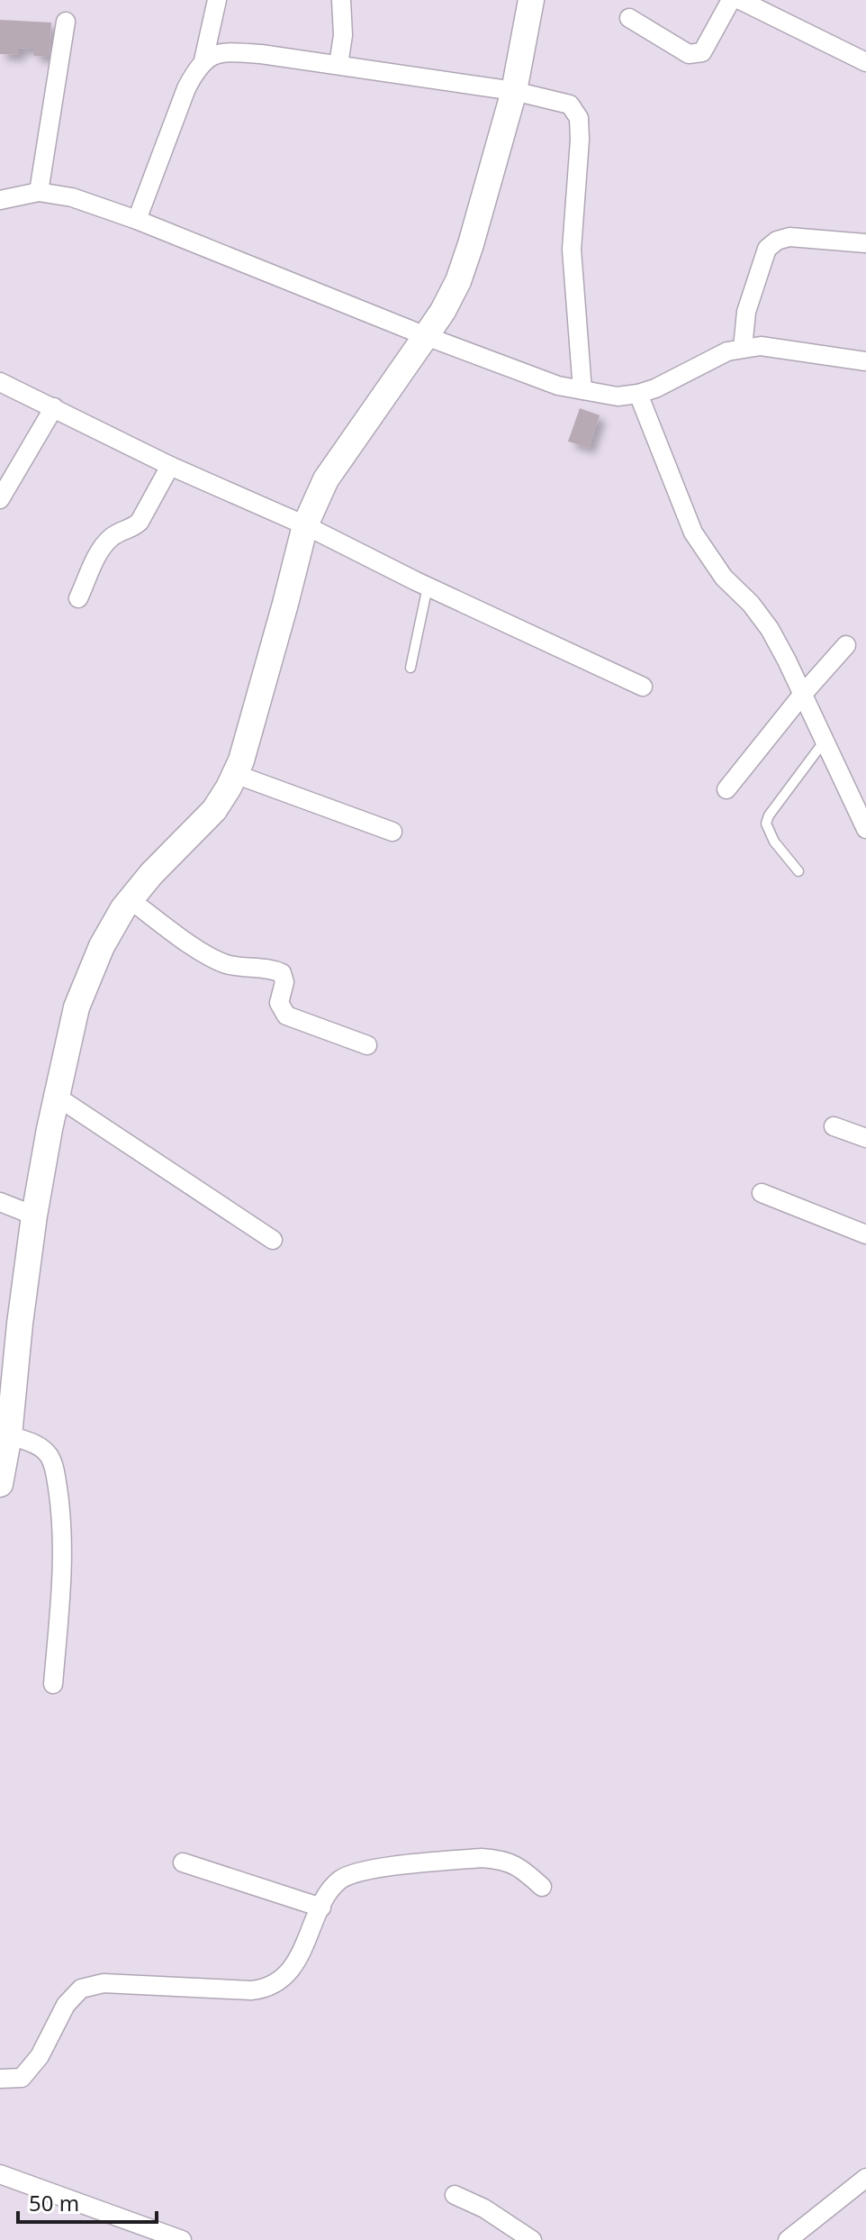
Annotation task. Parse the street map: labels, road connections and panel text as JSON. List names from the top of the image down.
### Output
{
  "scale_bar": "50 m"
}
